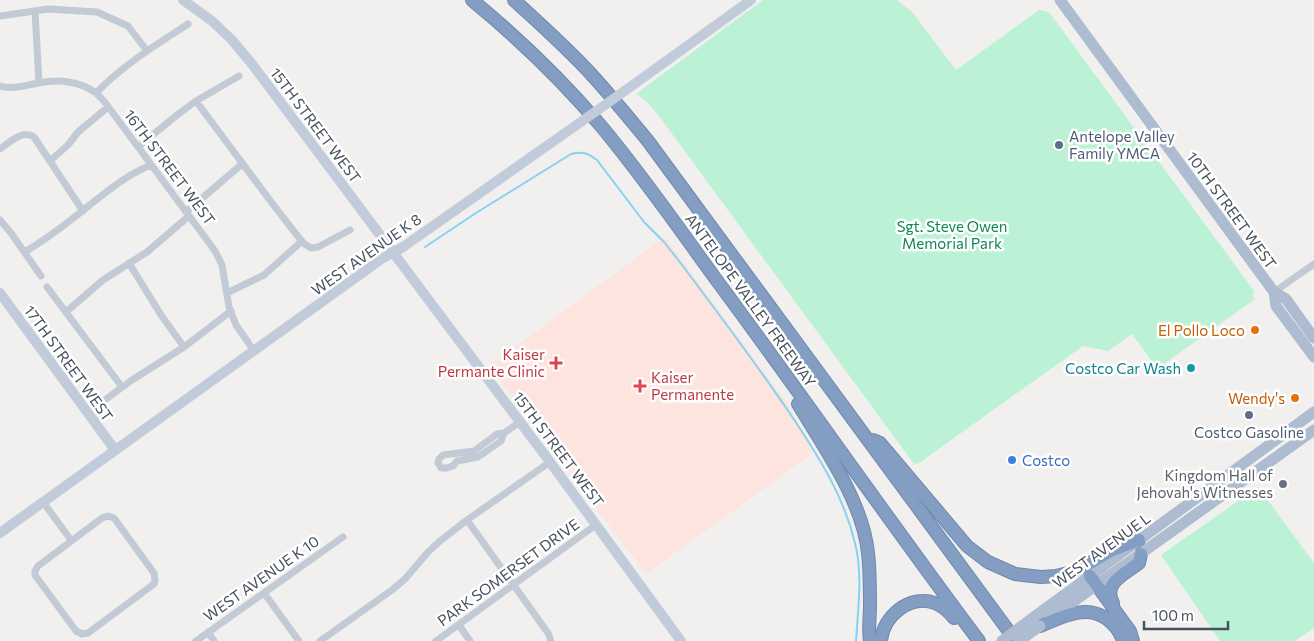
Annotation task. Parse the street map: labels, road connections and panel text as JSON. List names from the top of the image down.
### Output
{
  "streets": {
    "highway": ["ANTELOPE VALLEY FREEWAY"],
    "main road": ["10TH STREET WEST", "WEST AVENUE L"],
    "street": [
      "15TH STREET WEST",
      "16TH STREET WEST",
      "WEST AVENUE K 8",
      "17TH STREET WEST",
      "PARK SOMERSET DRIVE",
      "WEST AVENUE K 10"
    ]
  },
  "crossings": [
    ["15TH STREET WEST", "WEST AVENUE K 8"],
    ["15TH STREET WEST", "PARK SOMERSET DRIVE"],
    ["16TH STREET WEST", "WEST AVENUE K 8"],
    ["WEST AVENUE K 8", "17TH STREET WEST"]
  ],
  "parks": ["Sgt. Steve Owen Memorial Park"],
  "places": {
    "other": [
      "Antelope Valley Family YMCA",
      "El Pollo Loco",
      "Costco Car Wash",
      "Wendy's",
      "Costco Gasoline",
      "Costco",
      "Kingdom Hall of Jehovah's Witnesses"
    ],
    "health": ["Kaiser Permante Clinic", "Kaiser Permanente"]
  },
  "scale_bar": "100 m"
}
